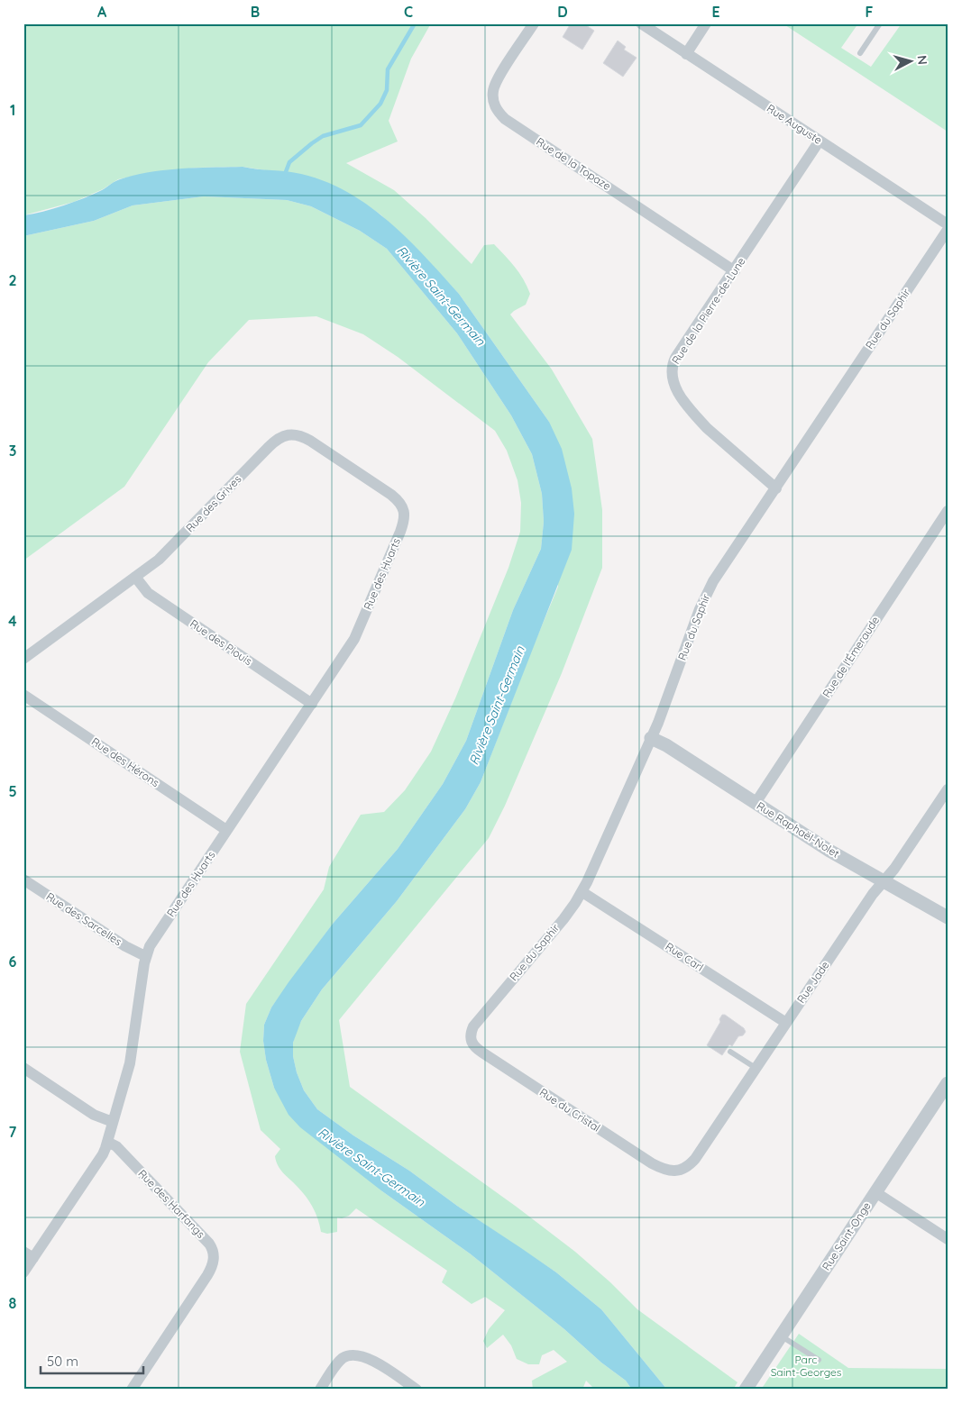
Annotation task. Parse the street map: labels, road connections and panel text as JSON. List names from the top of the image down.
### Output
{
  "streets": {
    "street": [
      "Rue Auguste",
      "Rue de la Topaze",
      "Rue de la Pierre-de-Lune",
      "Rue du Saphir",
      "Rue des Grives",
      "Rue des Huarts",
      "Rue des Piouis",
      "Rue de l'Émeraude",
      "Rue des Hérons",
      "Rue Raphaël-Nolet",
      "Rue des Sarcelles",
      "Rue Carl",
      "Rue Jade",
      "Rue du Cristal",
      "Rue des Harfangs",
      "Rue Saint-Onge"
    ]
  },
  "crossings": [
    ["Rue Auguste", "Rue de la Pierre-de-Lune"],
    ["Rue de la Topaze", "Rue de la Pierre-de-Lune"],
    ["Rue de la Pierre-de-Lune", "Rue du Saphir"],
    ["Rue du Saphir", "Rue Raphaël-Nolet"],
    ["Rue du Saphir", "Rue Carl"],
    ["Rue du Saphir", "Rue du Cristal"],
    ["Rue des Grives", "Rue des Huarts"],
    ["Rue des Grives", "Rue des Piouis"],
    ["Rue des Huarts", "Rue des Piouis"],
    ["Rue des Huarts", "Rue des Hérons"],
    ["Rue des Huarts", "Rue des Sarcelles"],
    ["Rue des Huarts", "Rue des Harfangs"],
    ["Rue de l'Émeraude", "Rue Raphaël-Nolet"],
    ["Rue Raphaël-Nolet", "Rue Jade"],
    ["Rue Carl", "Rue Jade"],
    ["Rue Jade", "Rue du Cristal"]
  ],
  "water": ["Rivière Saint-Germain"],
  "parks": ["Parc Saint-Georges"],
  "scale_bar": "50 m",
  "north": "right",
  "grid": {
    "columns": [
      "A",
      "B",
      "C",
      "D",
      "E",
      "F"
    ],
    "rows": [
      "1",
      "2",
      "3",
      "4",
      "5",
      "6",
      "7",
      "8"
    ]
  }
}
